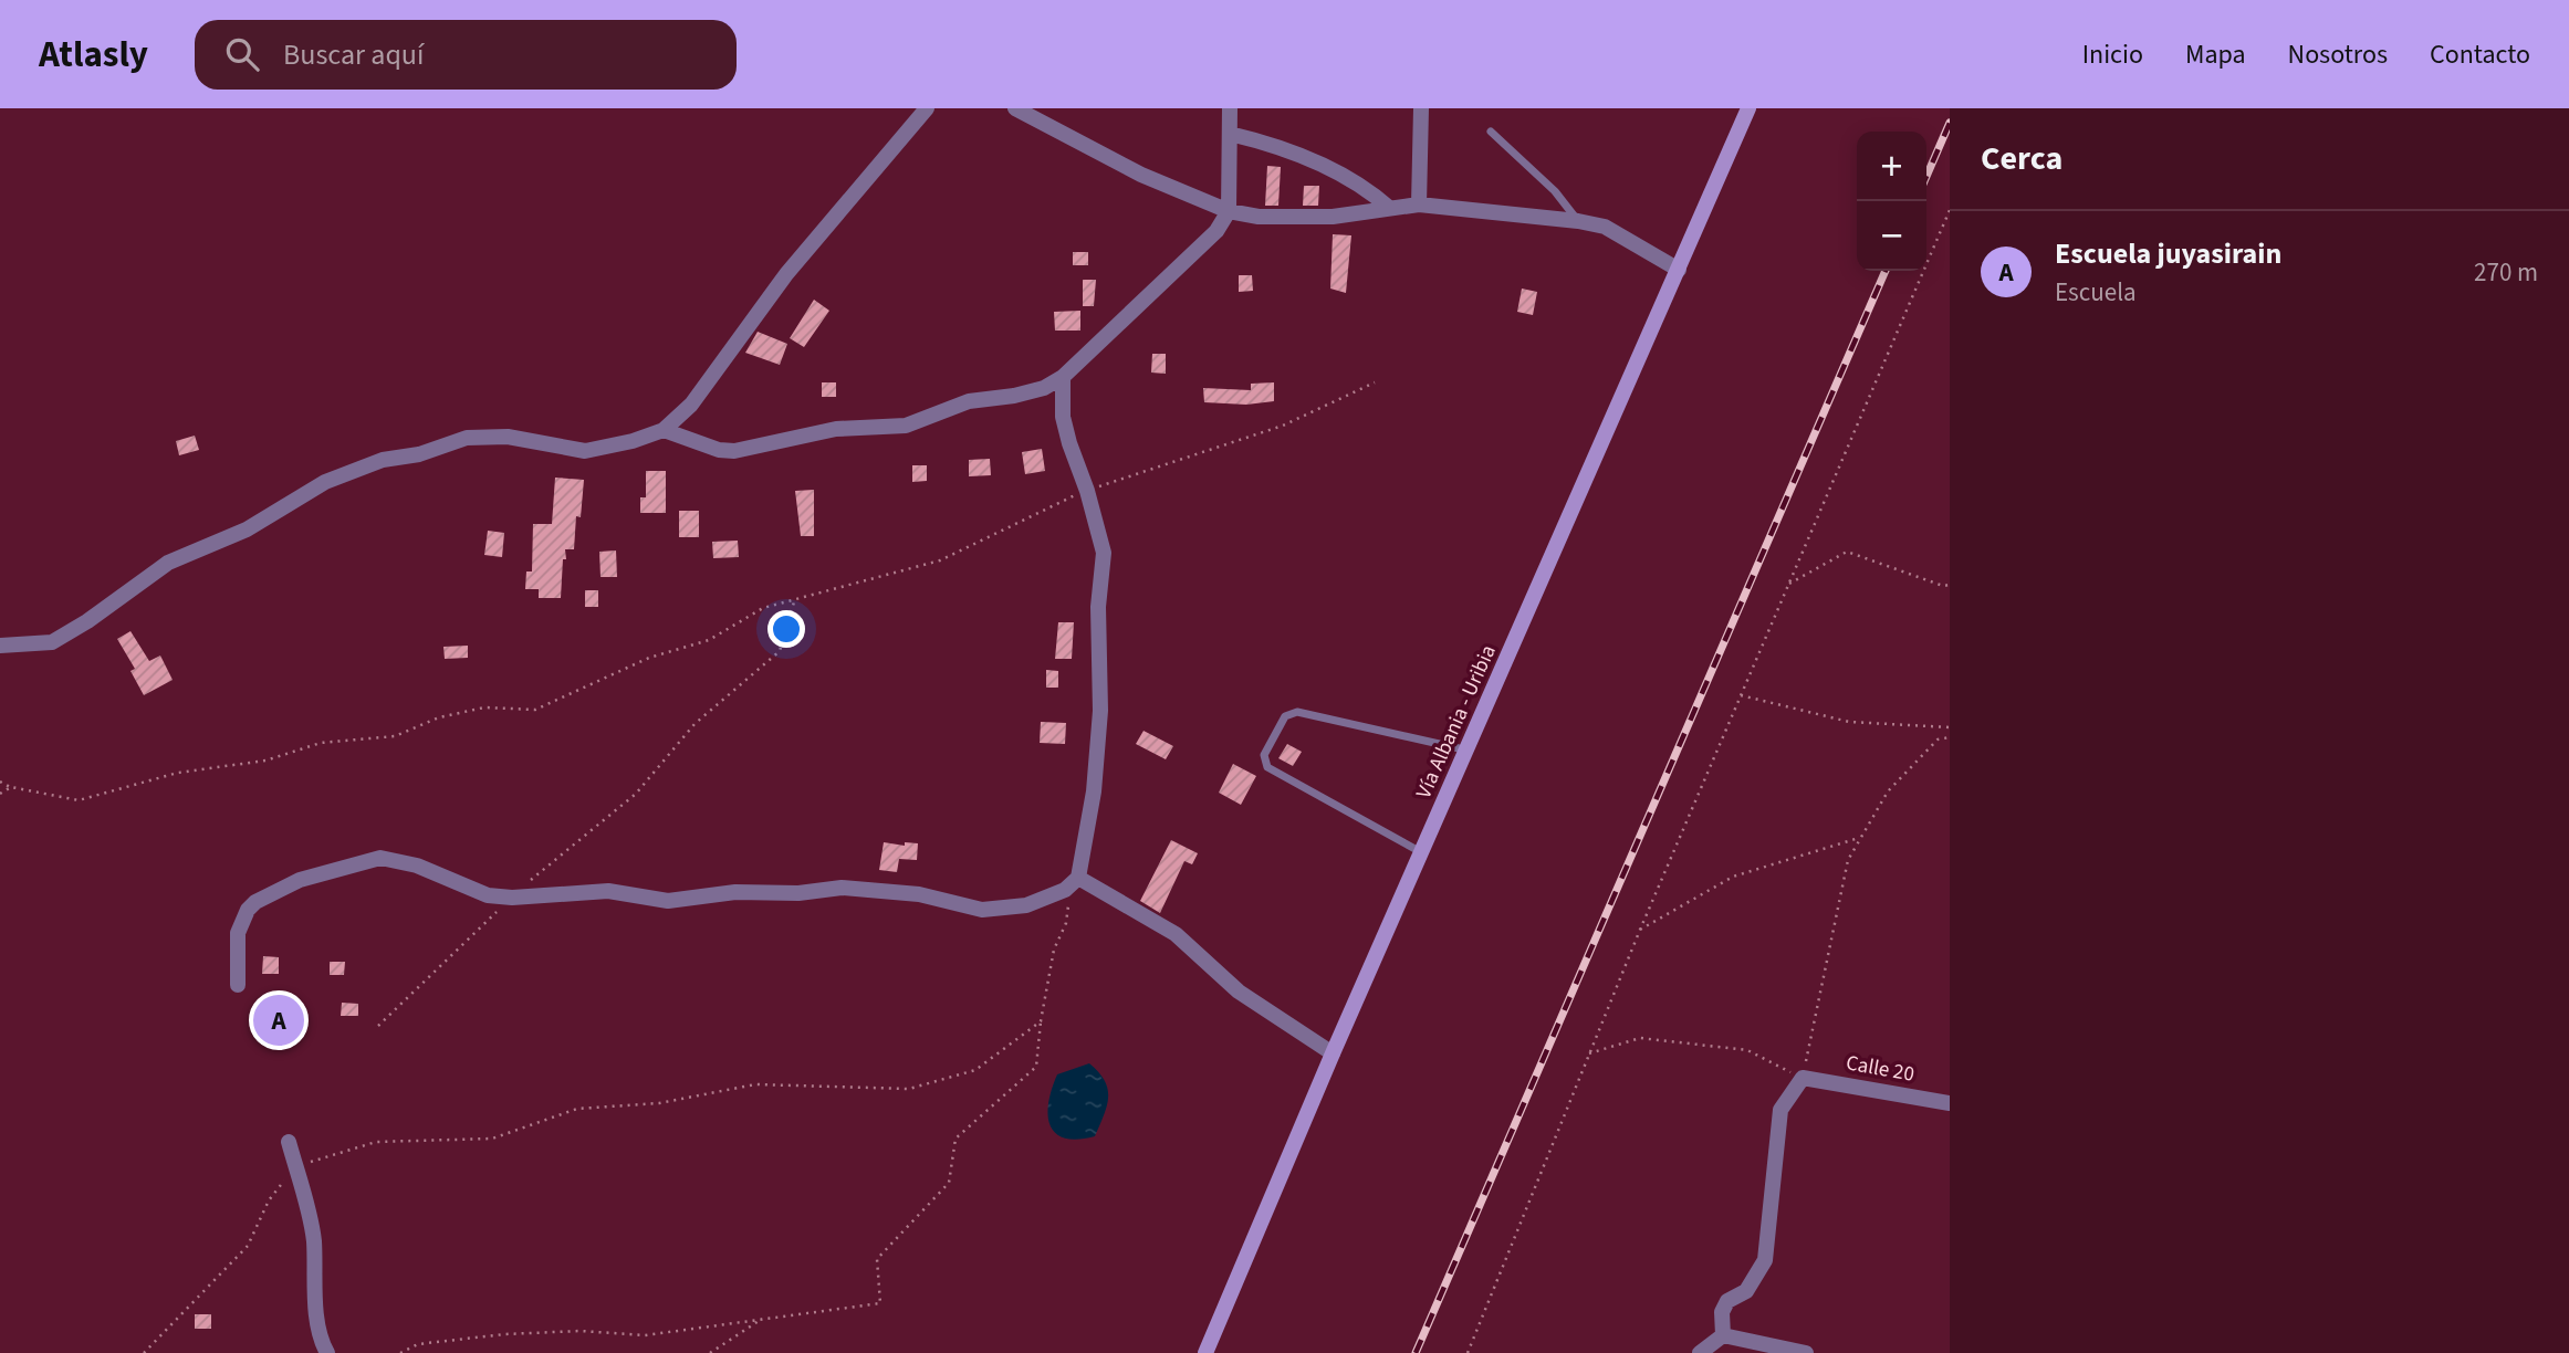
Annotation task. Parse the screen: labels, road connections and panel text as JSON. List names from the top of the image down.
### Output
{
  "streets": {
    "main road": ["Vía Albania - Uribia"],
    "street": ["Calle 20"]
  },
  "page": {
    "header": "Atlasly",
    "search": "Buscar aquí",
    "nav": [
      "Inicio",
      "Mapa",
      "Nosotros",
      "Contacto"
    ],
    "heading": "Cerca",
    "map_buttons": ["+", "−"],
    "list": [
      {
        "mark": "A",
        "name": "Escuela juyasirain",
        "note": "Escuela",
        "value": "270 m"
      }
    ],
    "pins": "A"
  }
}
